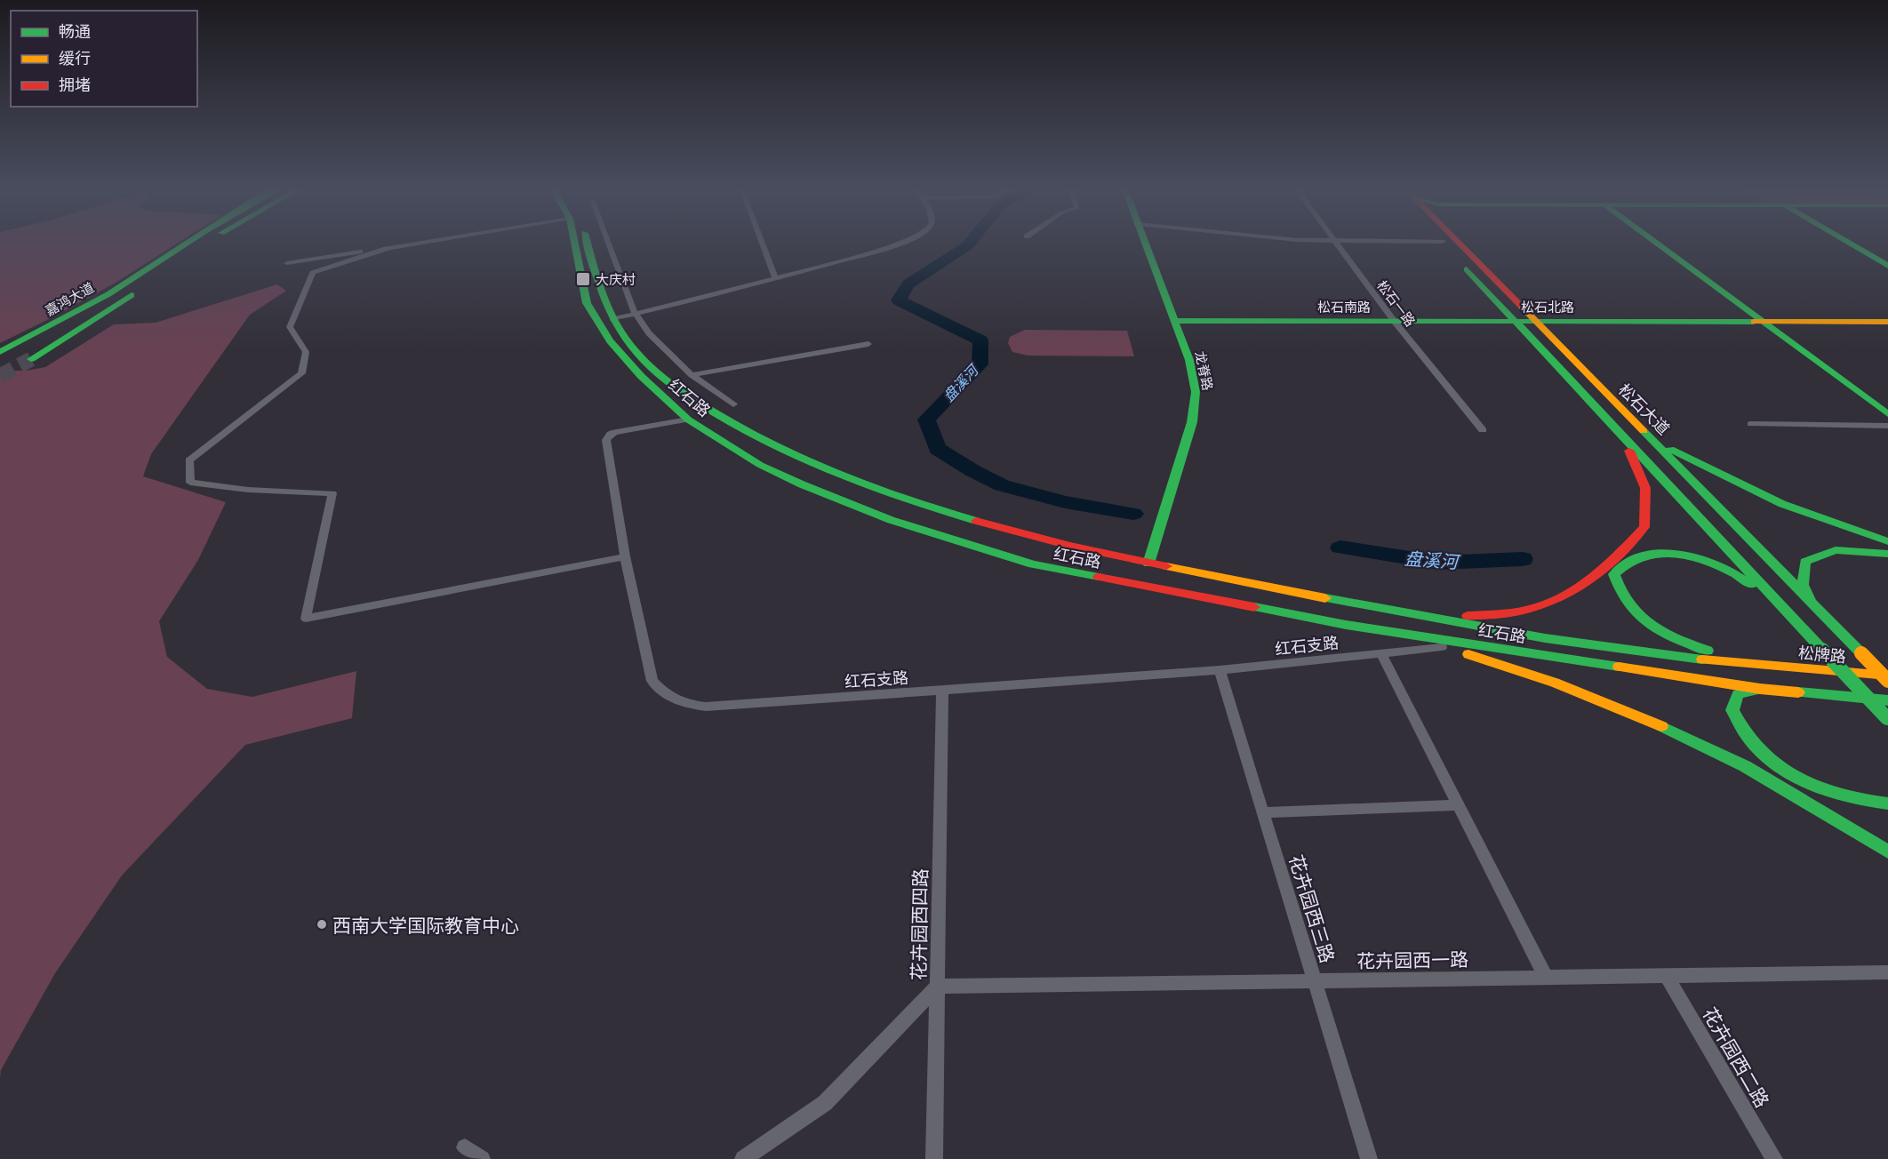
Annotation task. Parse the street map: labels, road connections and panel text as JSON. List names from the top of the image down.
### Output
{
  "streets": {
    "main road": [
      "嘉鸿大道",
      "松石南路",
      "松石北路",
      "龙脊路",
      "红石路",
      "松石大道",
      "松牌路"
    ],
    "street": [
      "松石一路",
      "红石支路",
      "花卉园西三路",
      "花卉园西四路",
      "花卉园西一路",
      "花卉园西二路"
    ]
  },
  "crossings": [
    ["松石一路", "松石南路"],
    ["松石南路", "松石北路"],
    ["松石南路", "龙脊路"],
    ["松石北路", "松石大道"],
    ["龙脊路", "红石路"],
    ["红石路", "红石支路"],
    ["红石路", "松牌路"],
    ["红石支路", "花卉园西三路"],
    ["红石支路", "花卉园西四路"],
    ["花卉园西三路", "花卉园西一路"],
    ["花卉园西四路", "花卉园西一路"],
    ["花卉园西一路", "花卉园西二路"]
  ],
  "water": ["盘溪河"],
  "places": {
    "transit": ["大庆村"],
    "other": ["西南大学国际教育中心"]
  },
  "legend": ["畅通", "缓行", "拥堵"]
}
